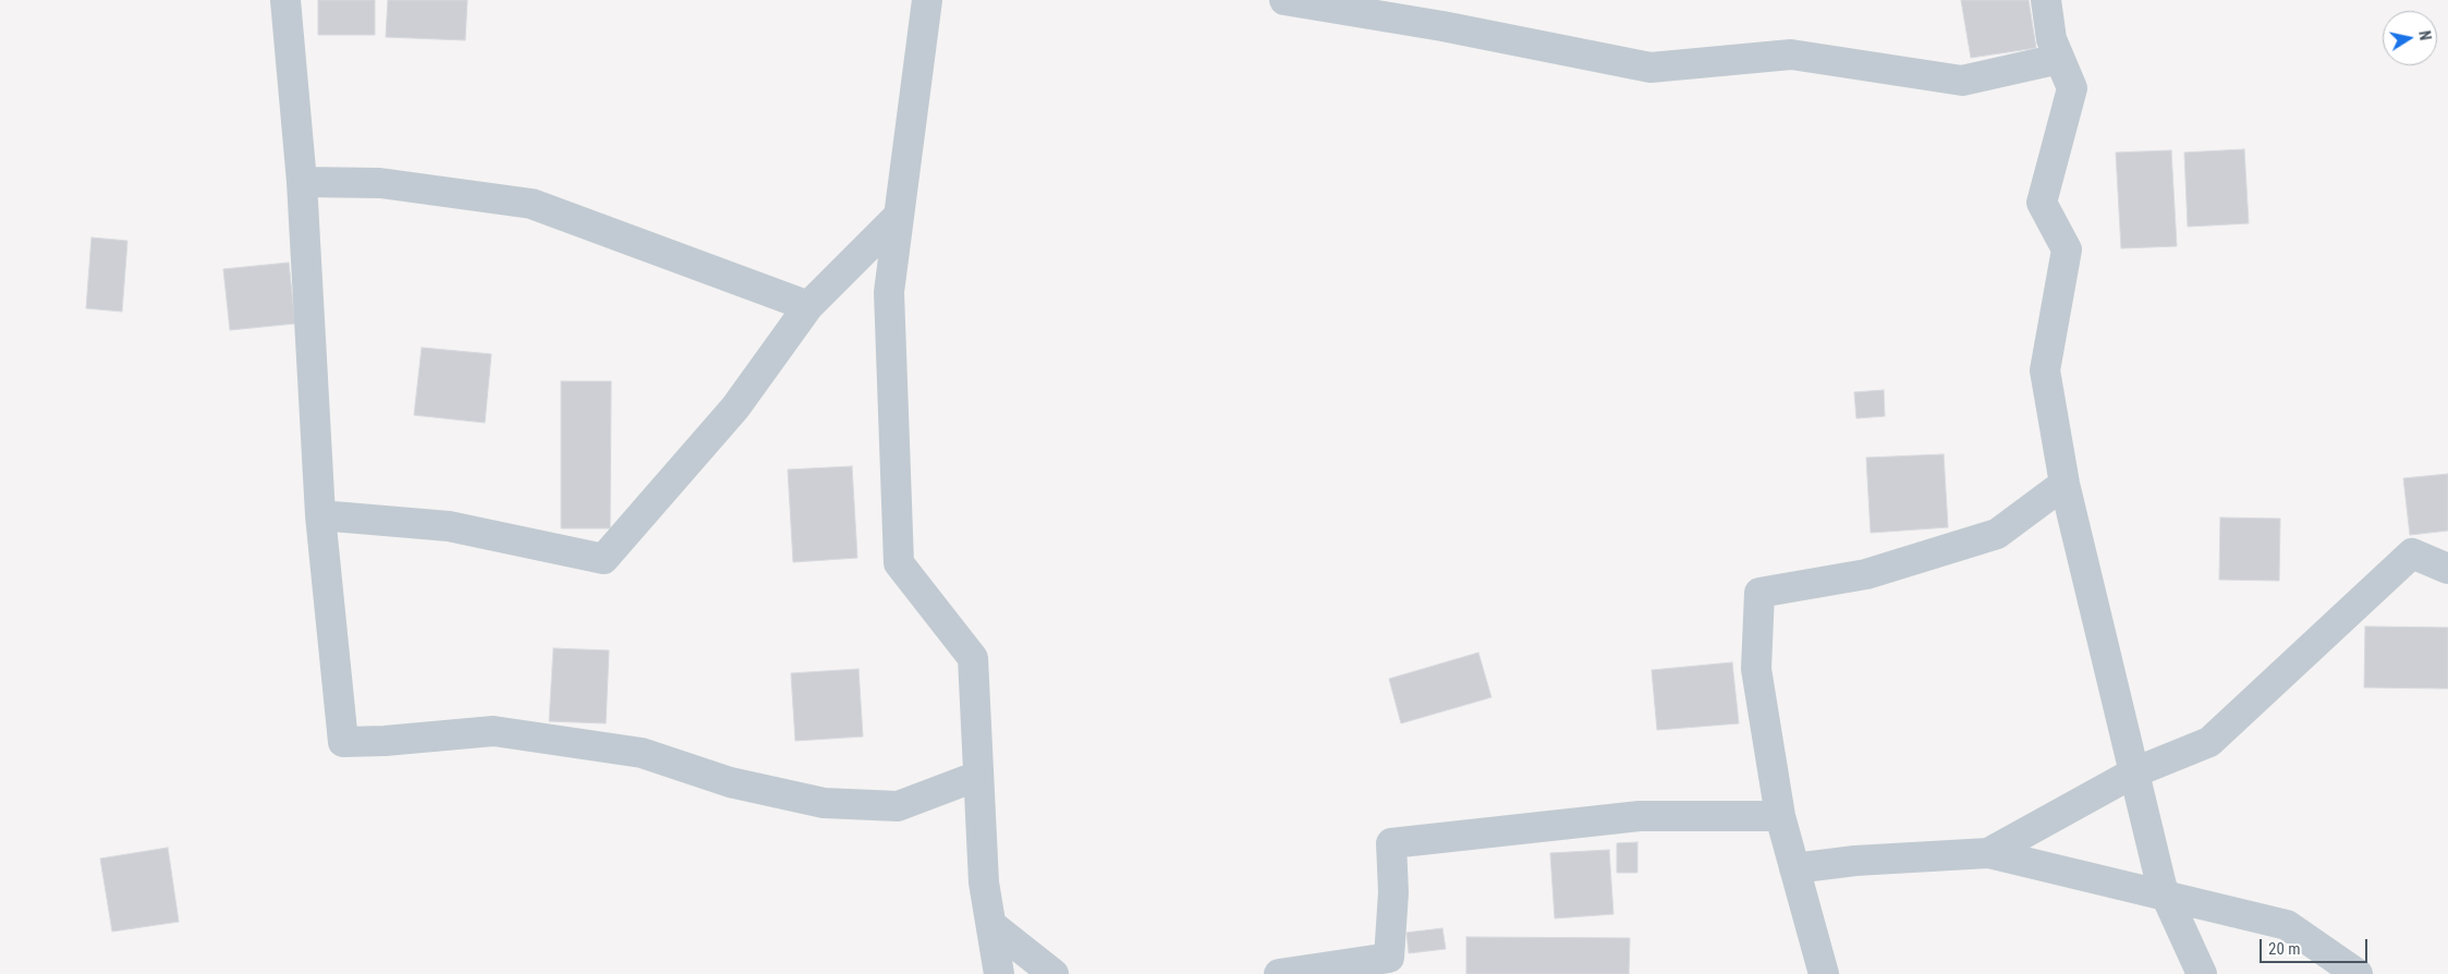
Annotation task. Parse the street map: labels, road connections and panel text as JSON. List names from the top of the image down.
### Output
{
  "scale_bar": "20 m",
  "north": "right"
}
